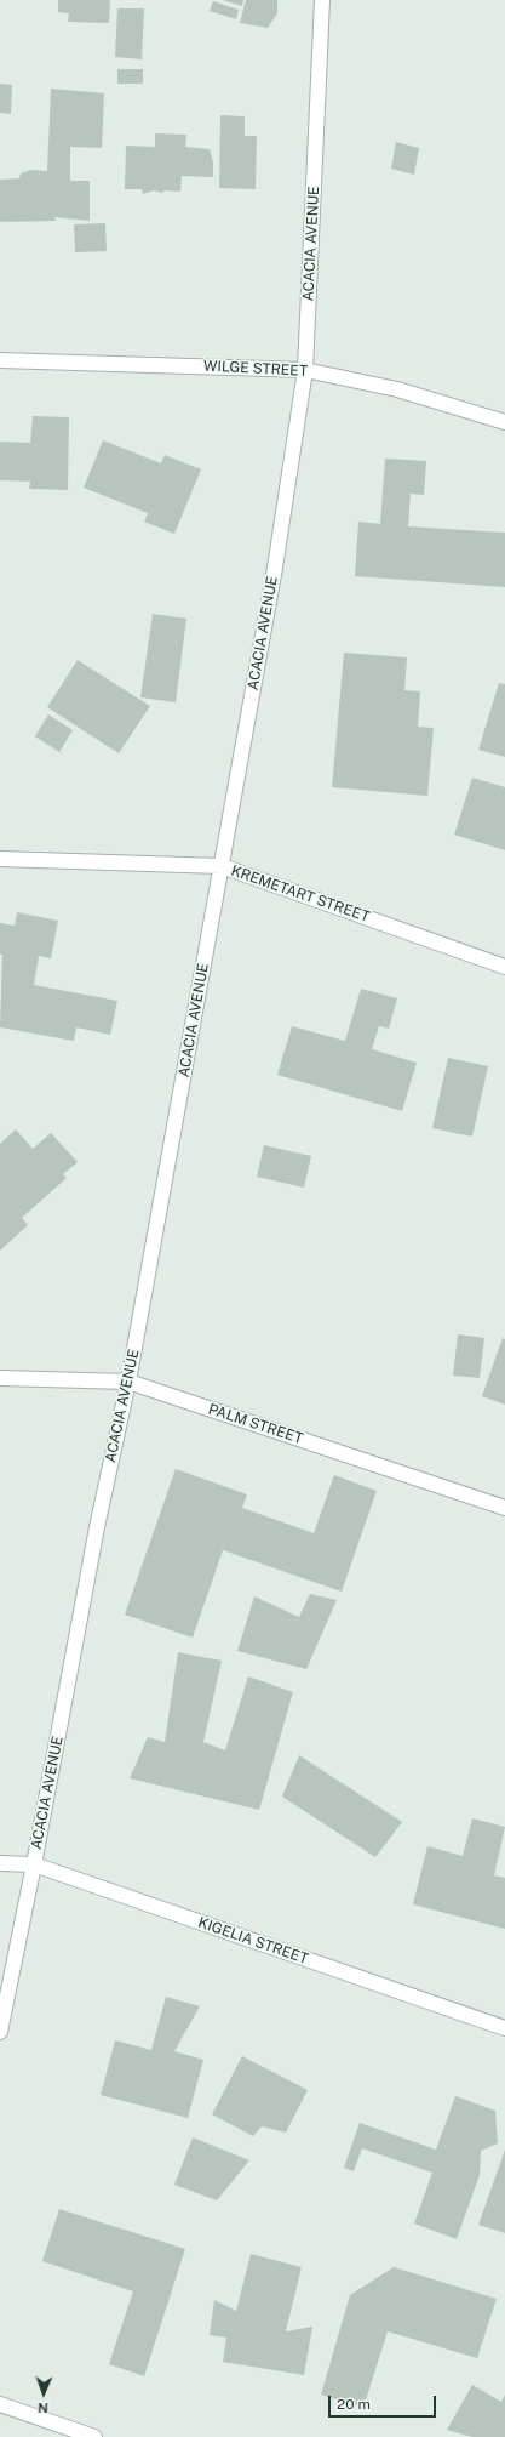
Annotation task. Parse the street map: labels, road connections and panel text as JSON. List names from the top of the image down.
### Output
{
  "streets": {
    "street": [
      "ACACIA AVENUE",
      "WILGE STREET",
      "KREMETART STREET",
      "PALM STREET",
      "KIGELIA STREET"
    ]
  },
  "crossings": [
    ["ACACIA AVENUE", "WILGE STREET"],
    ["ACACIA AVENUE", "KREMETART STREET"],
    ["ACACIA AVENUE", "PALM STREET"],
    ["ACACIA AVENUE", "KIGELIA STREET"]
  ],
  "scale_bar": "20 m",
  "north": "bottom"
}
